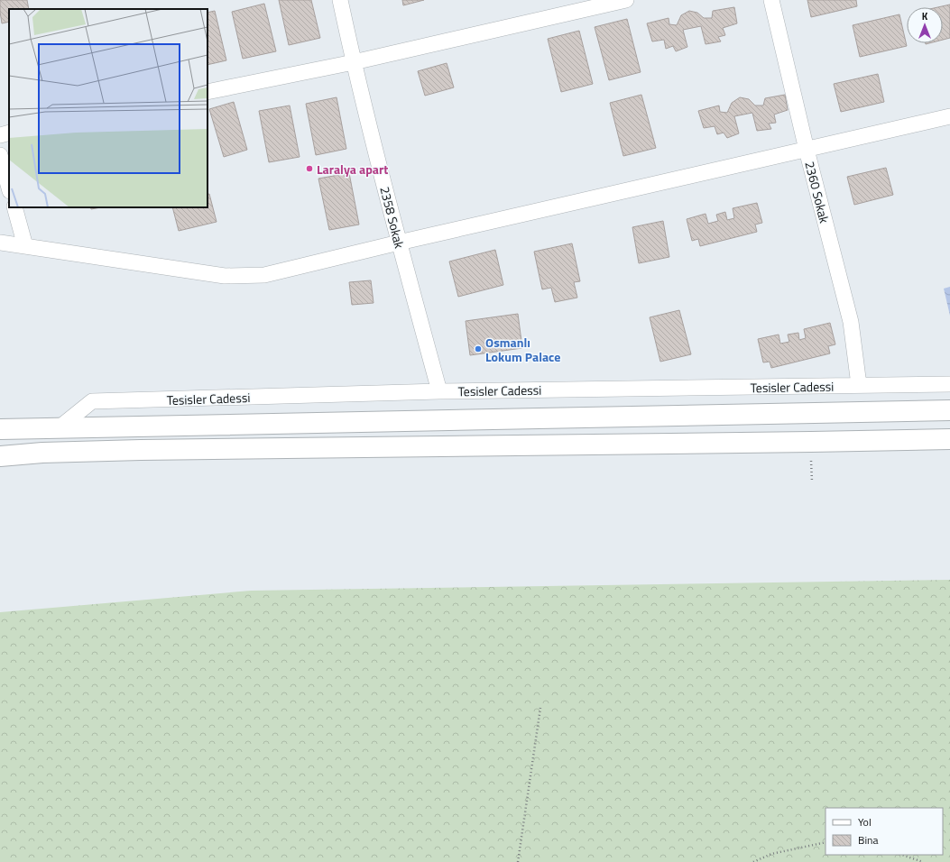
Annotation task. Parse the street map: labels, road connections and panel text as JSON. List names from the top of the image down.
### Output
{
  "streets": {
    "street": ["2360 Sokak", "2358 Sokak", "Tesisler Cadessi"]
  },
  "crossings": [
    ["2360 Sokak", "Tesisler Cadessi"],
    ["2358 Sokak", "Tesisler Cadessi"]
  ],
  "places": ["Laralya apart", "Osmanlı Lokum Palace"],
  "legend": ["Yol", "Bina"],
  "north": "top"
}
